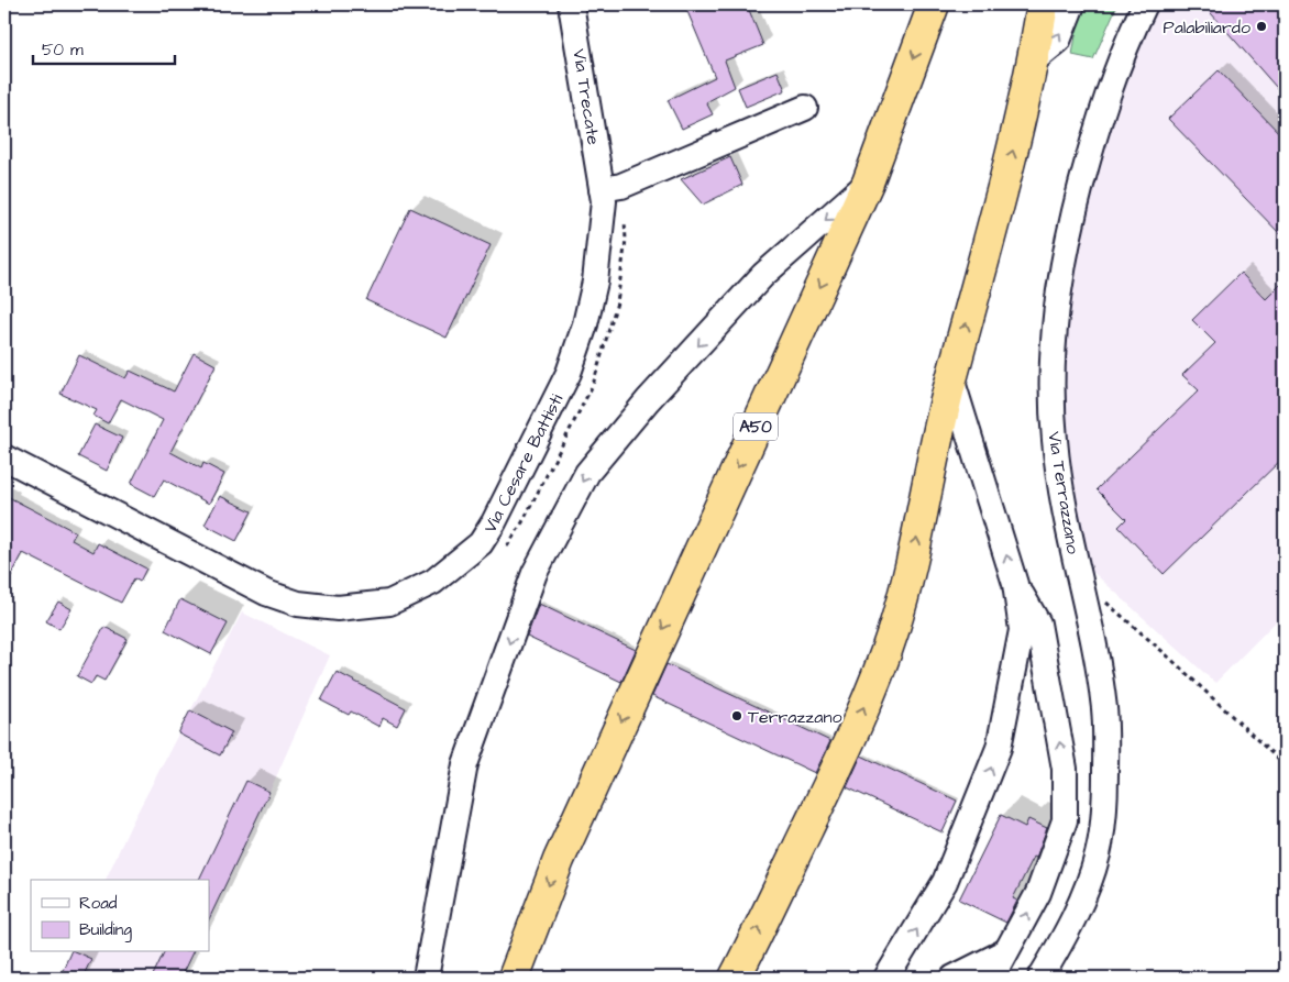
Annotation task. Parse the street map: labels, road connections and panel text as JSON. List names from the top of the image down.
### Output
{
  "streets": {
    "highway": ["A50"],
    "street": ["Via Trecate", "Via Cesare Battisti", "Via Terrazzano"]
  },
  "crossings": [
    ["Via Trecate", "Via Cesare Battisti"]
  ],
  "places": ["Palabiliardo", "Terrazzano"],
  "legend": ["Road", "Building"],
  "scale_bar": "50 m"
}
